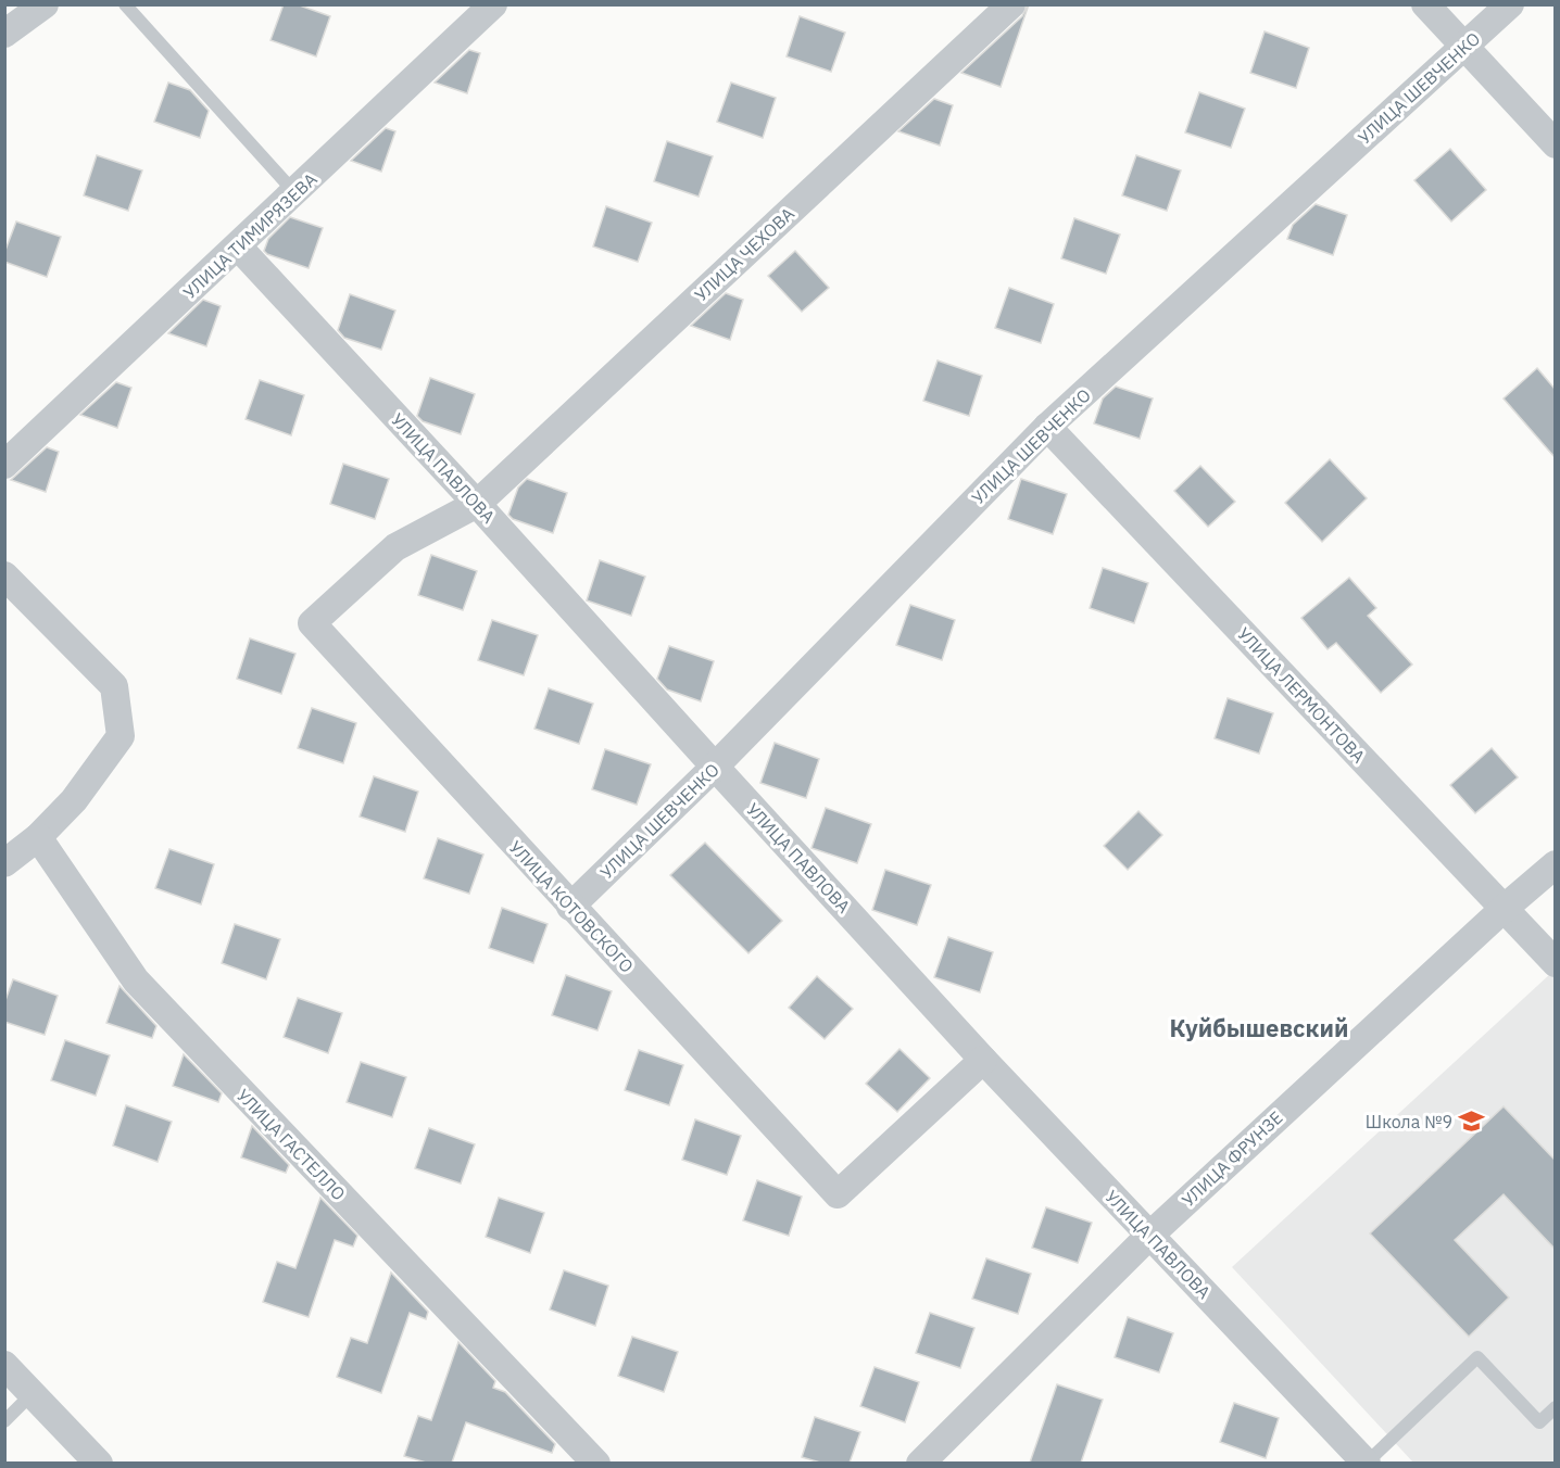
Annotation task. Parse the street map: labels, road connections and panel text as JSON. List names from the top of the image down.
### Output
{
  "streets": {
    "street": [
      "УЛИЦА ШЕВЧЕНКО",
      "УЛИЦА ТИМИРЯЗЕВА",
      "УЛИЦА ЧЕХОВА",
      "УЛИЦА ПАВЛОВА",
      "УЛИЦА ЛЕРМОНТОВА",
      "УЛИЦА КОТОВСКОГО",
      "УЛИЦА ГАСТЕЛЛО",
      "УЛИЦА ФРУНЗЕ"
    ]
  },
  "crossings": [
    ["УЛИЦА ШЕВЧЕНКО", "УЛИЦА ПАВЛОВА"],
    ["УЛИЦА ШЕВЧЕНКО", "УЛИЦА ЛЕРМОНТОВА"],
    ["УЛИЦА ШЕВЧЕНКО", "УЛИЦА КОТОВСКОГО"],
    ["УЛИЦА ТИМИРЯЗЕВА", "УЛИЦА ПАВЛОВА"],
    ["УЛИЦА ЧЕХОВА", "УЛИЦА ПАВЛОВА"],
    ["УЛИЦА ЧЕХОВА", "УЛИЦА КОТОВСКОГО"],
    ["УЛИЦА ПАВЛОВА", "УЛИЦА КОТОВСКОГО"],
    ["УЛИЦА ПАВЛОВА", "УЛИЦА ФРУНЗЕ"],
    ["УЛИЦА ЛЕРМОНТОВА", "УЛИЦА ФРУНЗЕ"]
  ],
  "districts": ["Куйбышевский"],
  "places": {
    "school or university": ["Школа №9"]
  }
}
